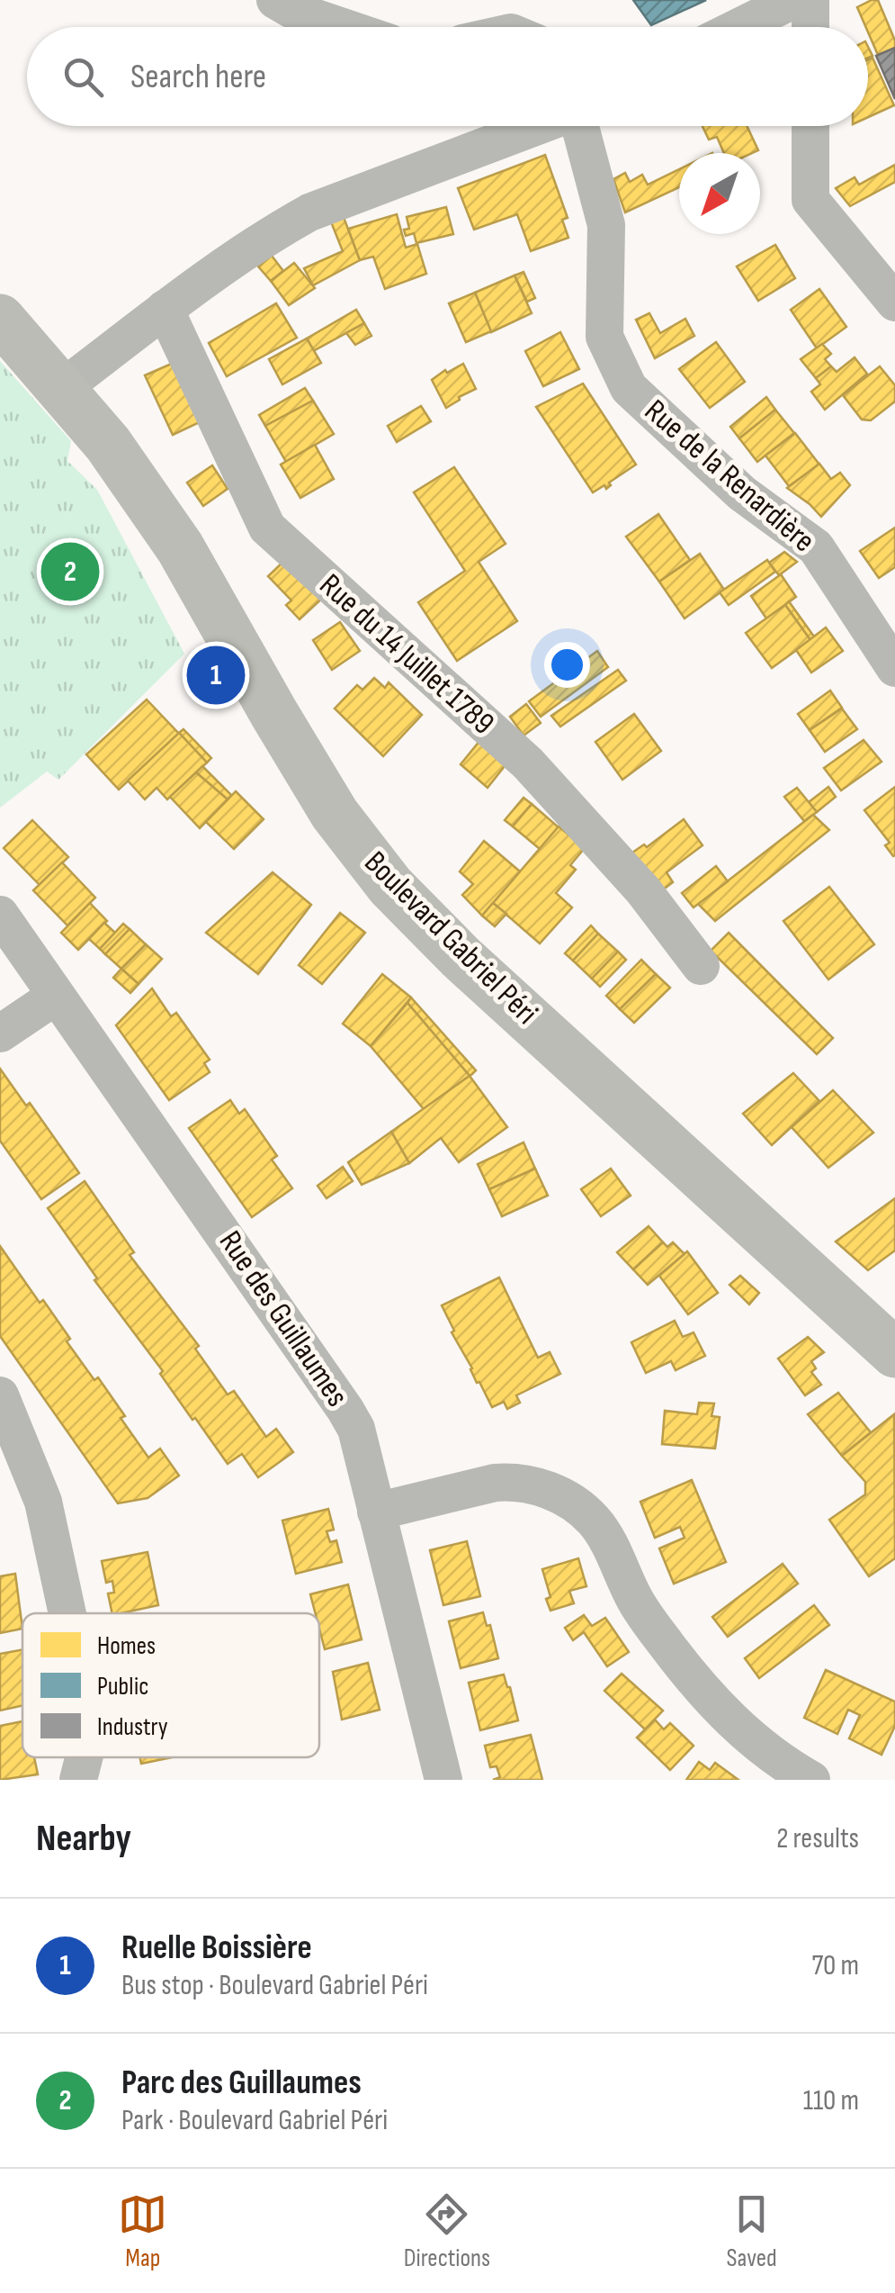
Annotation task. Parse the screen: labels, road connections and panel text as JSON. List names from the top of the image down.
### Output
{
  "streets": {
    "main road": ["Boulevard Gabriel Péri"],
    "street": ["Rue de la Renardière", "Rue du 14 Juillet 1789", "Rue des Guillaumes"]
  },
  "legend": ["Homes", "Public", "Industry"],
  "north": "bottom left",
  "page": {
    "search": "Search here",
    "pins": ["2", "1"],
    "heading": ["Nearby", "2 results"],
    "list": [
      {
        "mark": "1",
        "name": "Ruelle Boissière",
        "note": "Bus stop · Boulevard Gabriel Péri",
        "value": "70 m"
      },
      {
        "mark": "2",
        "name": "Parc des Guillaumes",
        "note": "Park · Boulevard Gabriel Péri",
        "value": "110 m"
      }
    ],
    "nav": ["Map", "Directions", "Saved"]
  }
}
